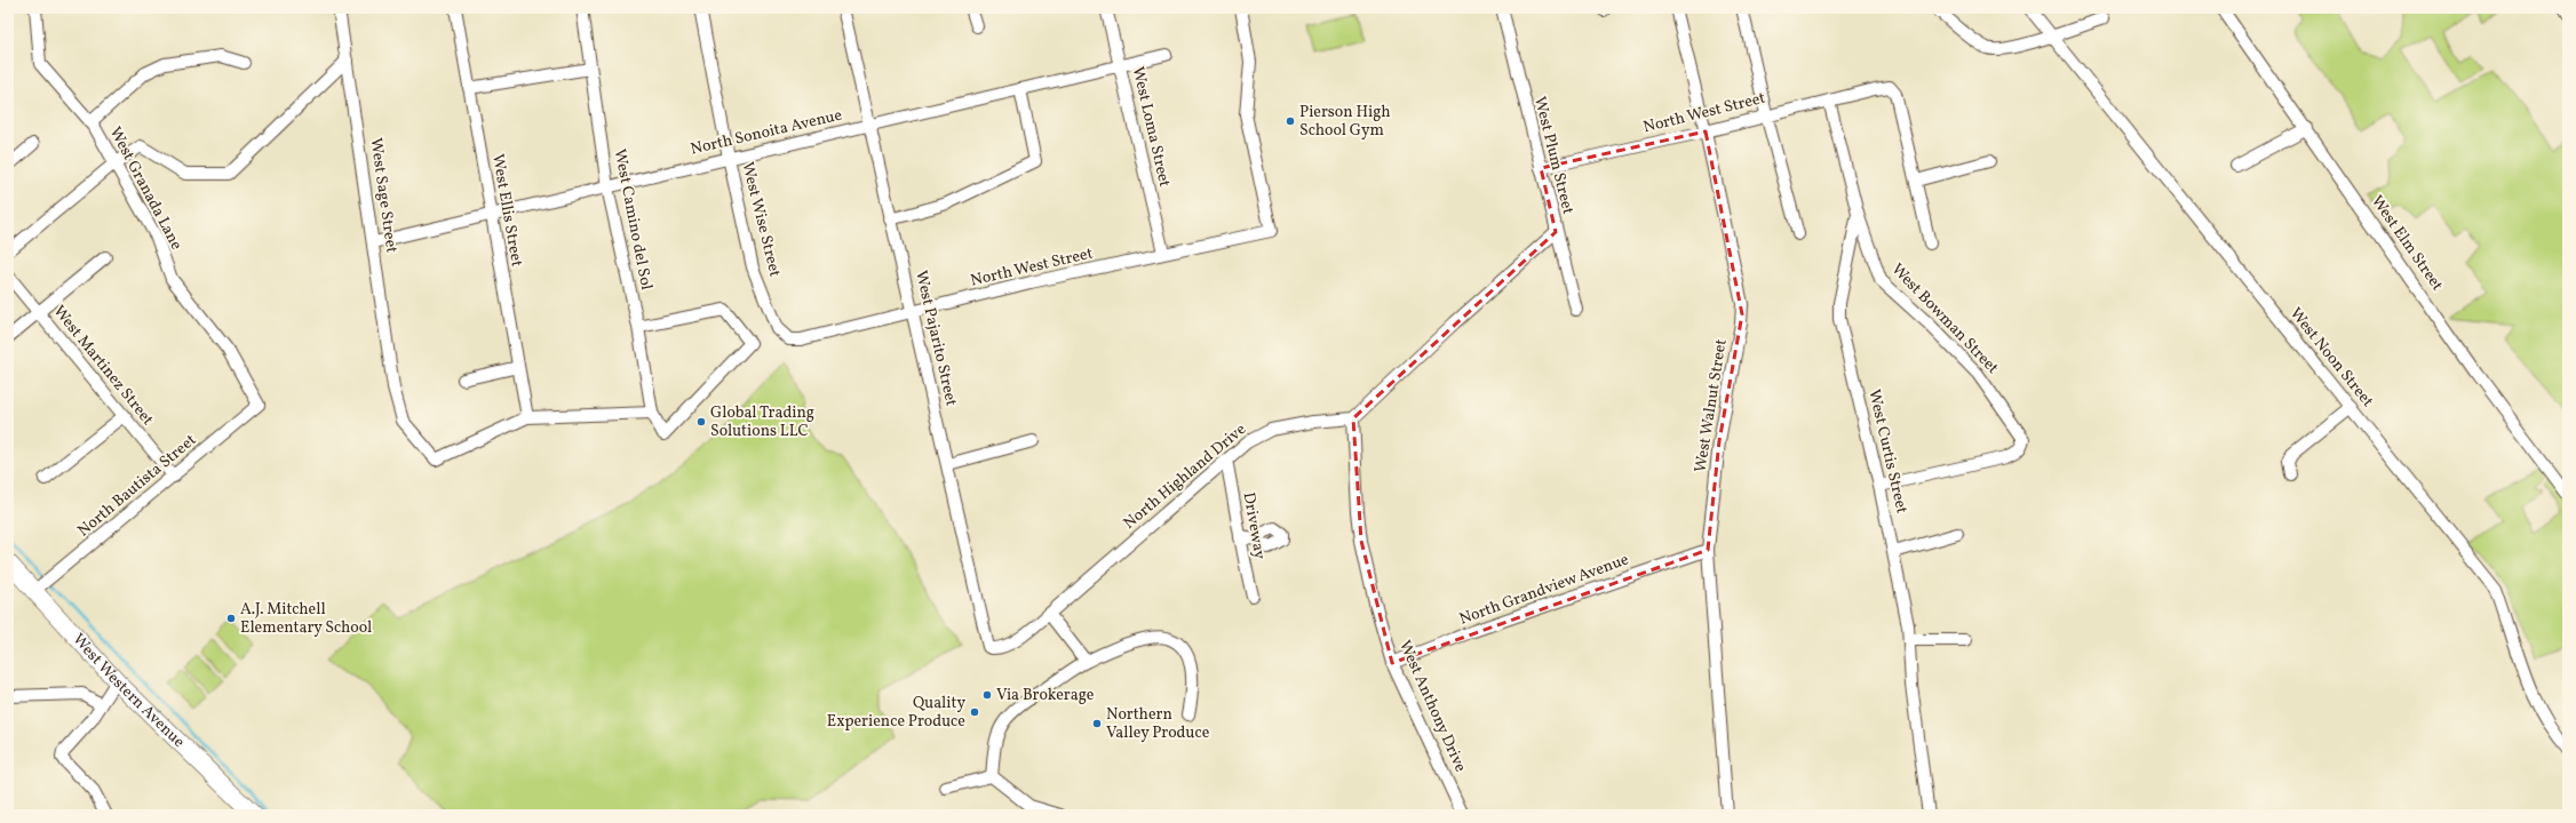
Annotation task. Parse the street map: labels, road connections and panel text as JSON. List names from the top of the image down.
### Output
{
  "streets": {
    "street": [
      "North West Street",
      "West Loma Street",
      "North Sonoita Avenue",
      "West Plum Street",
      "West Granada Lane",
      "West Sage Street",
      "West Ellis Street",
      "West Camino del Sol",
      "West Wise Street",
      "West Elm Street",
      "West Bowman Street",
      "West Pajarito Street",
      "West Noon Street",
      "West Martinez Street",
      "West Walnut Street",
      "West Curtis Street",
      "North Highland Drive",
      "North Bautista Street",
      "Driveway",
      "North Grandview Avenue",
      "West Western Avenue",
      "West Anthony Drive"
    ]
  },
  "crossings": [
    ["North West Street", "West Loma Street"],
    ["North West Street", "West Plum Street"],
    ["North West Street", "West Wise Street"],
    ["North West Street", "West Pajarito Street"],
    ["North West Street", "West Walnut Street"],
    ["North West Street", "West Curtis Street"],
    ["West Loma Street", "North Sonoita Avenue"],
    ["North Sonoita Avenue", "West Sage Street"],
    ["North Sonoita Avenue", "West Ellis Street"],
    ["North Sonoita Avenue", "West Camino del Sol"],
    ["North Sonoita Avenue", "West Wise Street"],
    ["North Sonoita Avenue", "West Pajarito Street"],
    ["West Granada Lane", "North Bautista Street"],
    ["West Sage Street", "West Ellis Street"],
    ["West Bowman Street", "West Curtis Street"],
    ["West Pajarito Street", "North Highland Drive"],
    ["West Martinez Street", "North Bautista Street"],
    ["West Walnut Street", "North Grandview Avenue"],
    ["North Highland Drive", "Driveway"],
    ["North Highland Drive", "West Anthony Drive"],
    ["North Bautista Street", "West Western Avenue"],
    ["North Grandview Avenue", "West Anthony Drive"]
  ],
  "places": [
    "Pierson High School Gym",
    "Global Trading Solutions LLC",
    "A.J. Mitchell Elementary School",
    "Via Brokerage",
    "Quality Experience Produce",
    "Northern Valley Produce"
  ]
}
